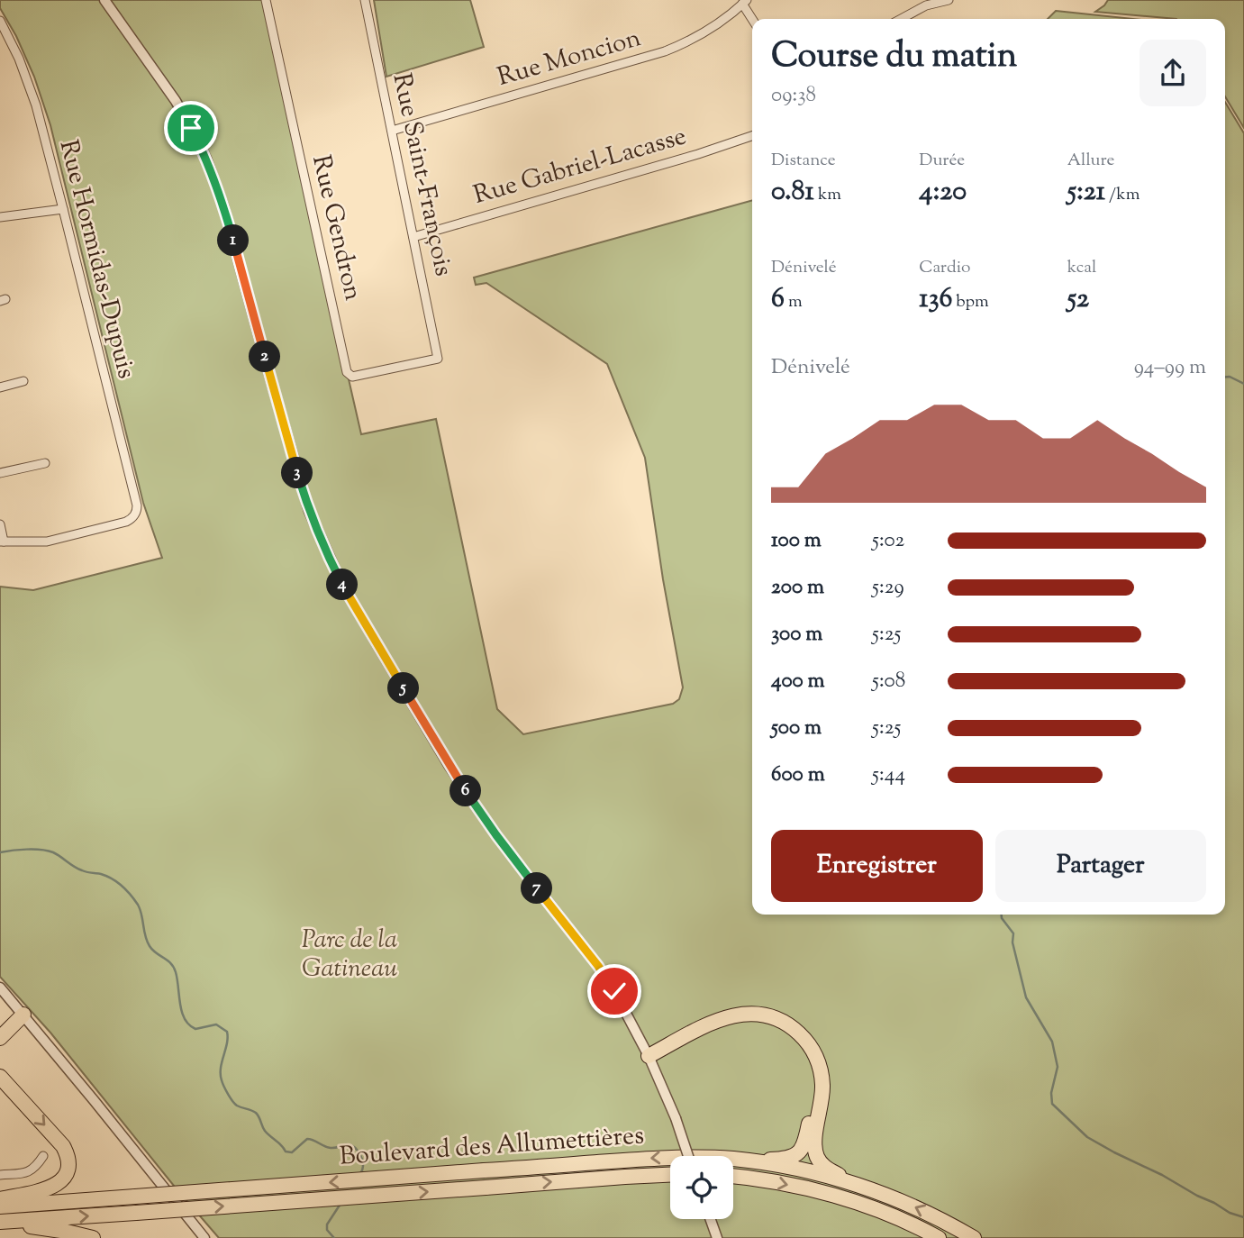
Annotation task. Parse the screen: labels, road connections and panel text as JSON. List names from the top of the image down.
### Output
{
  "streets": {
    "highway": ["Boulevard des Allumettières"],
    "street": [
      "Rue Moncion",
      "Rue Gabriel-Lacasse",
      "Rue Saint-François",
      "Rue Gendron",
      "Rue Hormidas-Dupuis"
    ]
  },
  "crossings": [
    ["Rue Moncion", "Rue Saint-François"],
    ["Rue Gabriel-Lacasse", "Rue Saint-François"],
    ["Rue Saint-François", "Rue Gendron"]
  ],
  "parks": ["Parc de la Gatineau"],
  "page": {
    "heading": ["Course du matin", "09:38"],
    "stats": [
      ["Distance", "0.81 km"],
      ["Durée", "4:20"],
      ["Allure", "5:21 /km"],
      ["Dénivelé", "6 m"],
      ["Cardio", "136 bpm"],
      ["kcal", "52"]
    ],
    "pins": [
      "1",
      "2",
      "3",
      "4",
      "5",
      "6",
      "7"
    ],
    "chart": ["Dénivelé", "94–99 m"],
    "list": [
      {
        "name": "100 m",
        "note": "5:02"
      },
      {
        "name": "200 m",
        "note": "5:29"
      },
      {
        "name": "300 m",
        "note": "5:25"
      },
      {
        "name": "400 m",
        "note": "5:08"
      },
      {
        "name": "500 m",
        "note": "5:25"
      },
      {
        "name": "600 m",
        "note": "5:44"
      }
    ],
    "buttons": ["Enregistrer", "Partager"]
  }
}
